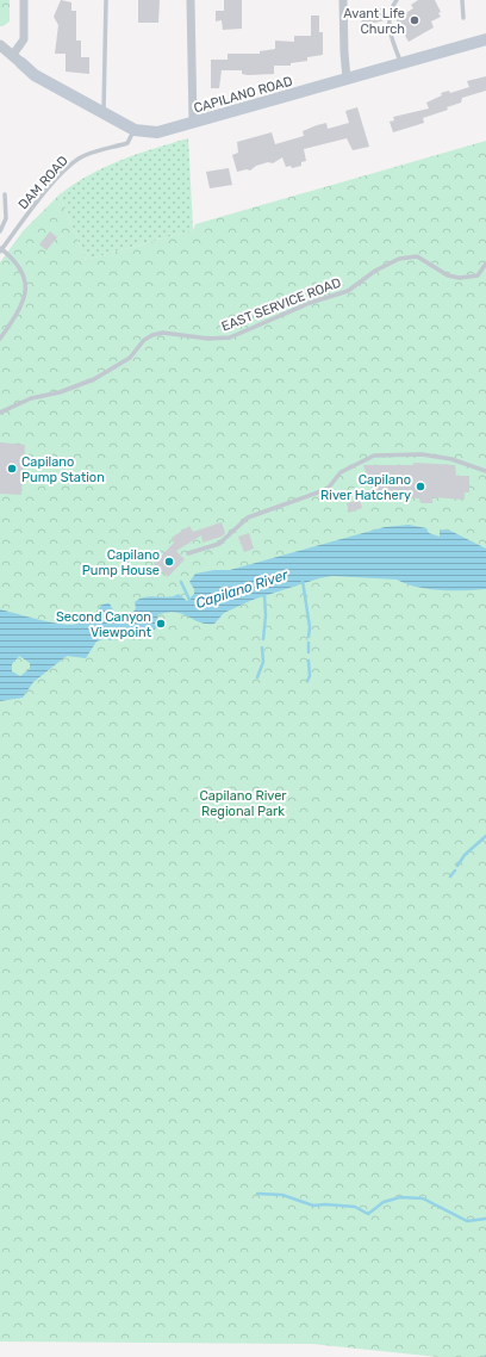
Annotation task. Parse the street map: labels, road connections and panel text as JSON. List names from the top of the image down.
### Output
{
  "streets": {
    "main road": ["CAPILANO ROAD"],
    "lane": ["DAM ROAD", "EAST SERVICE ROAD"]
  },
  "crossings": [
    ["CAPILANO ROAD", "DAM ROAD"]
  ],
  "water": ["Capilano River"],
  "parks": ["Capilano River Regional Park"],
  "places": [
    "Avant Life Church",
    "Capilano Pump Station",
    "Capilano River Hatchery",
    "Capilano Pump House",
    "Second Canyon Viewpoint"
  ]
}
